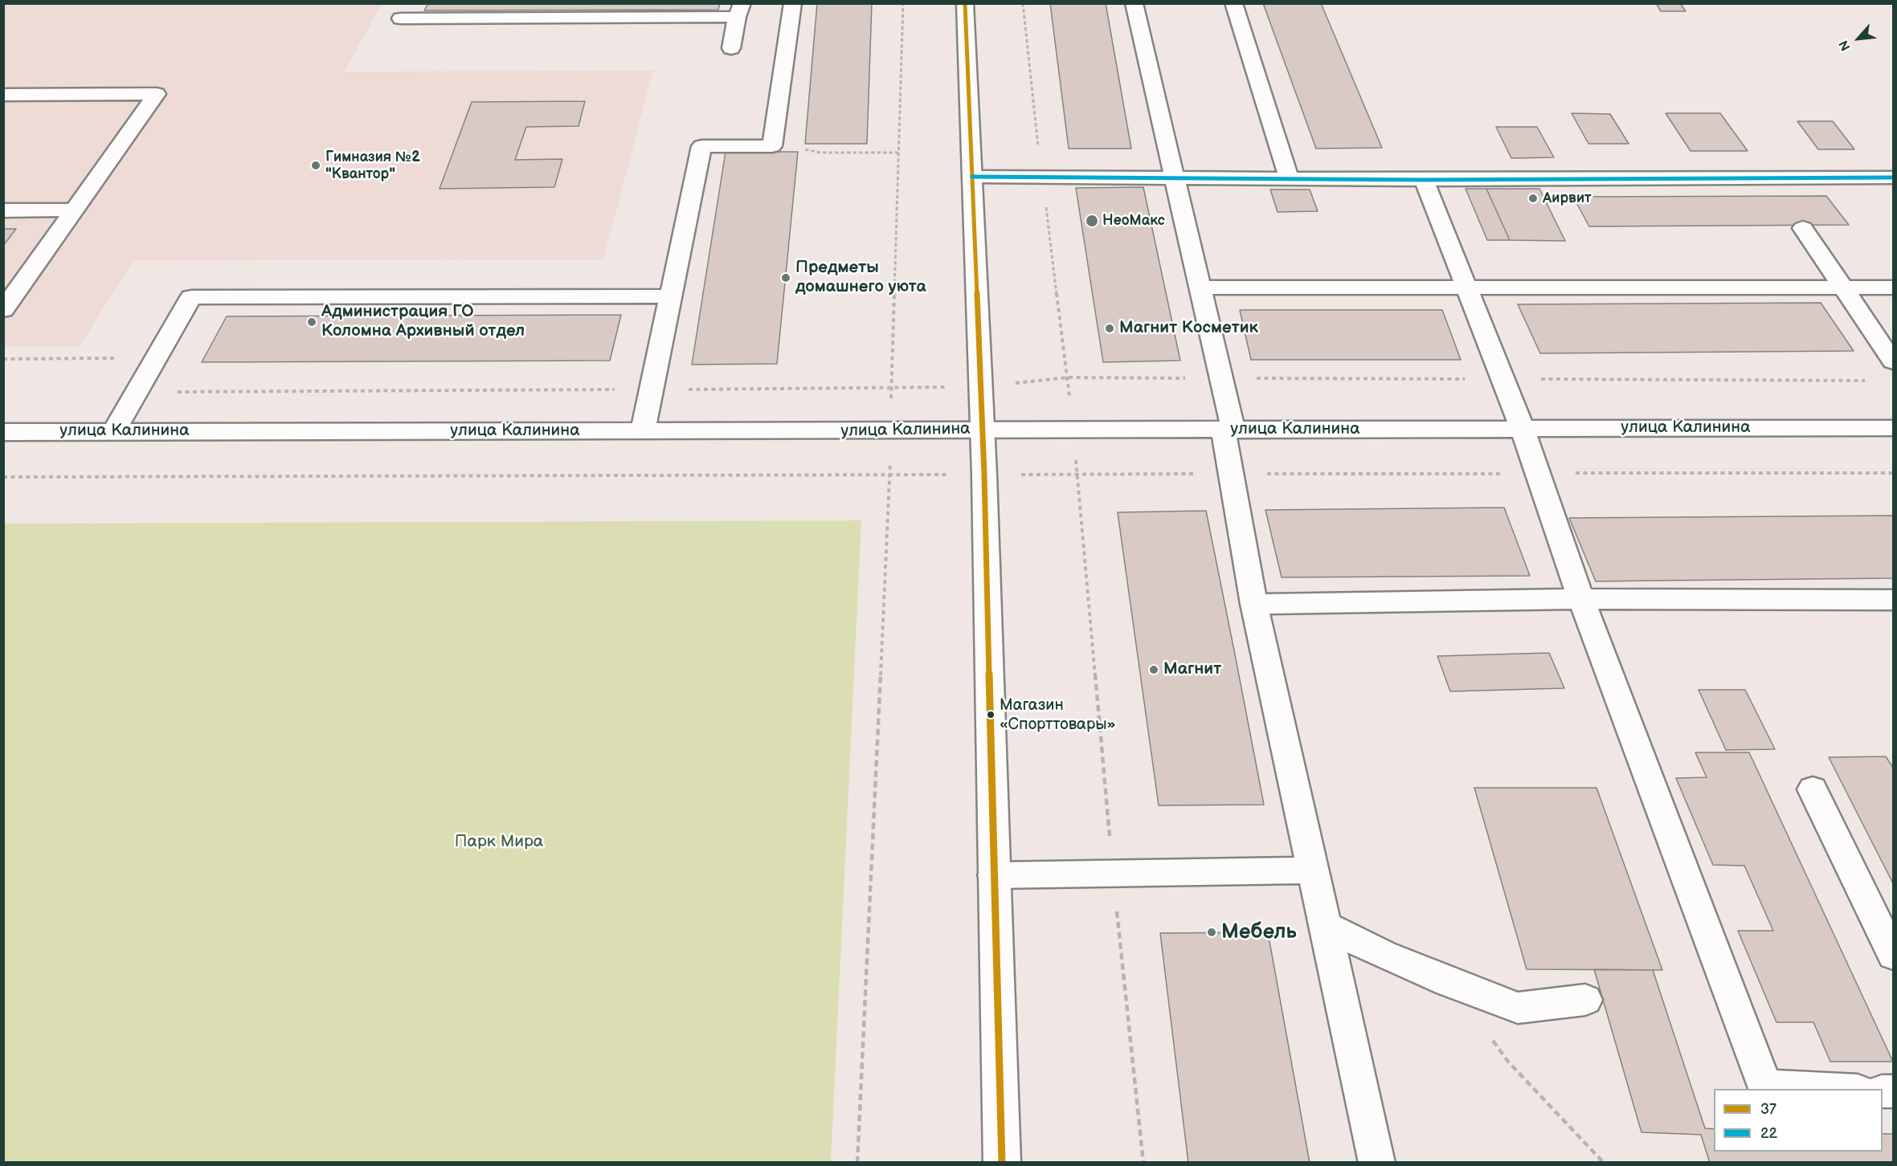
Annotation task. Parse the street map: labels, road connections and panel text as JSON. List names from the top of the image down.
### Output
{
  "streets": {
    "street": ["улица Калинина"]
  },
  "parks": ["Парк Мира"],
  "places": [
    "Гимназия №2 \"Квантор\"",
    "Аирвит",
    "НеоМакс",
    "Предметы домашнего уюта",
    "Администрация ГО Коломна Архивный отдел",
    "Магнит Косметик",
    "Магнит",
    "Магазин «Спорттовары»",
    "Мебель"
  ],
  "lines": ["transit line 37", "transit line 22"],
  "legend": ["37", "22"],
  "north": "bottom left"
}
